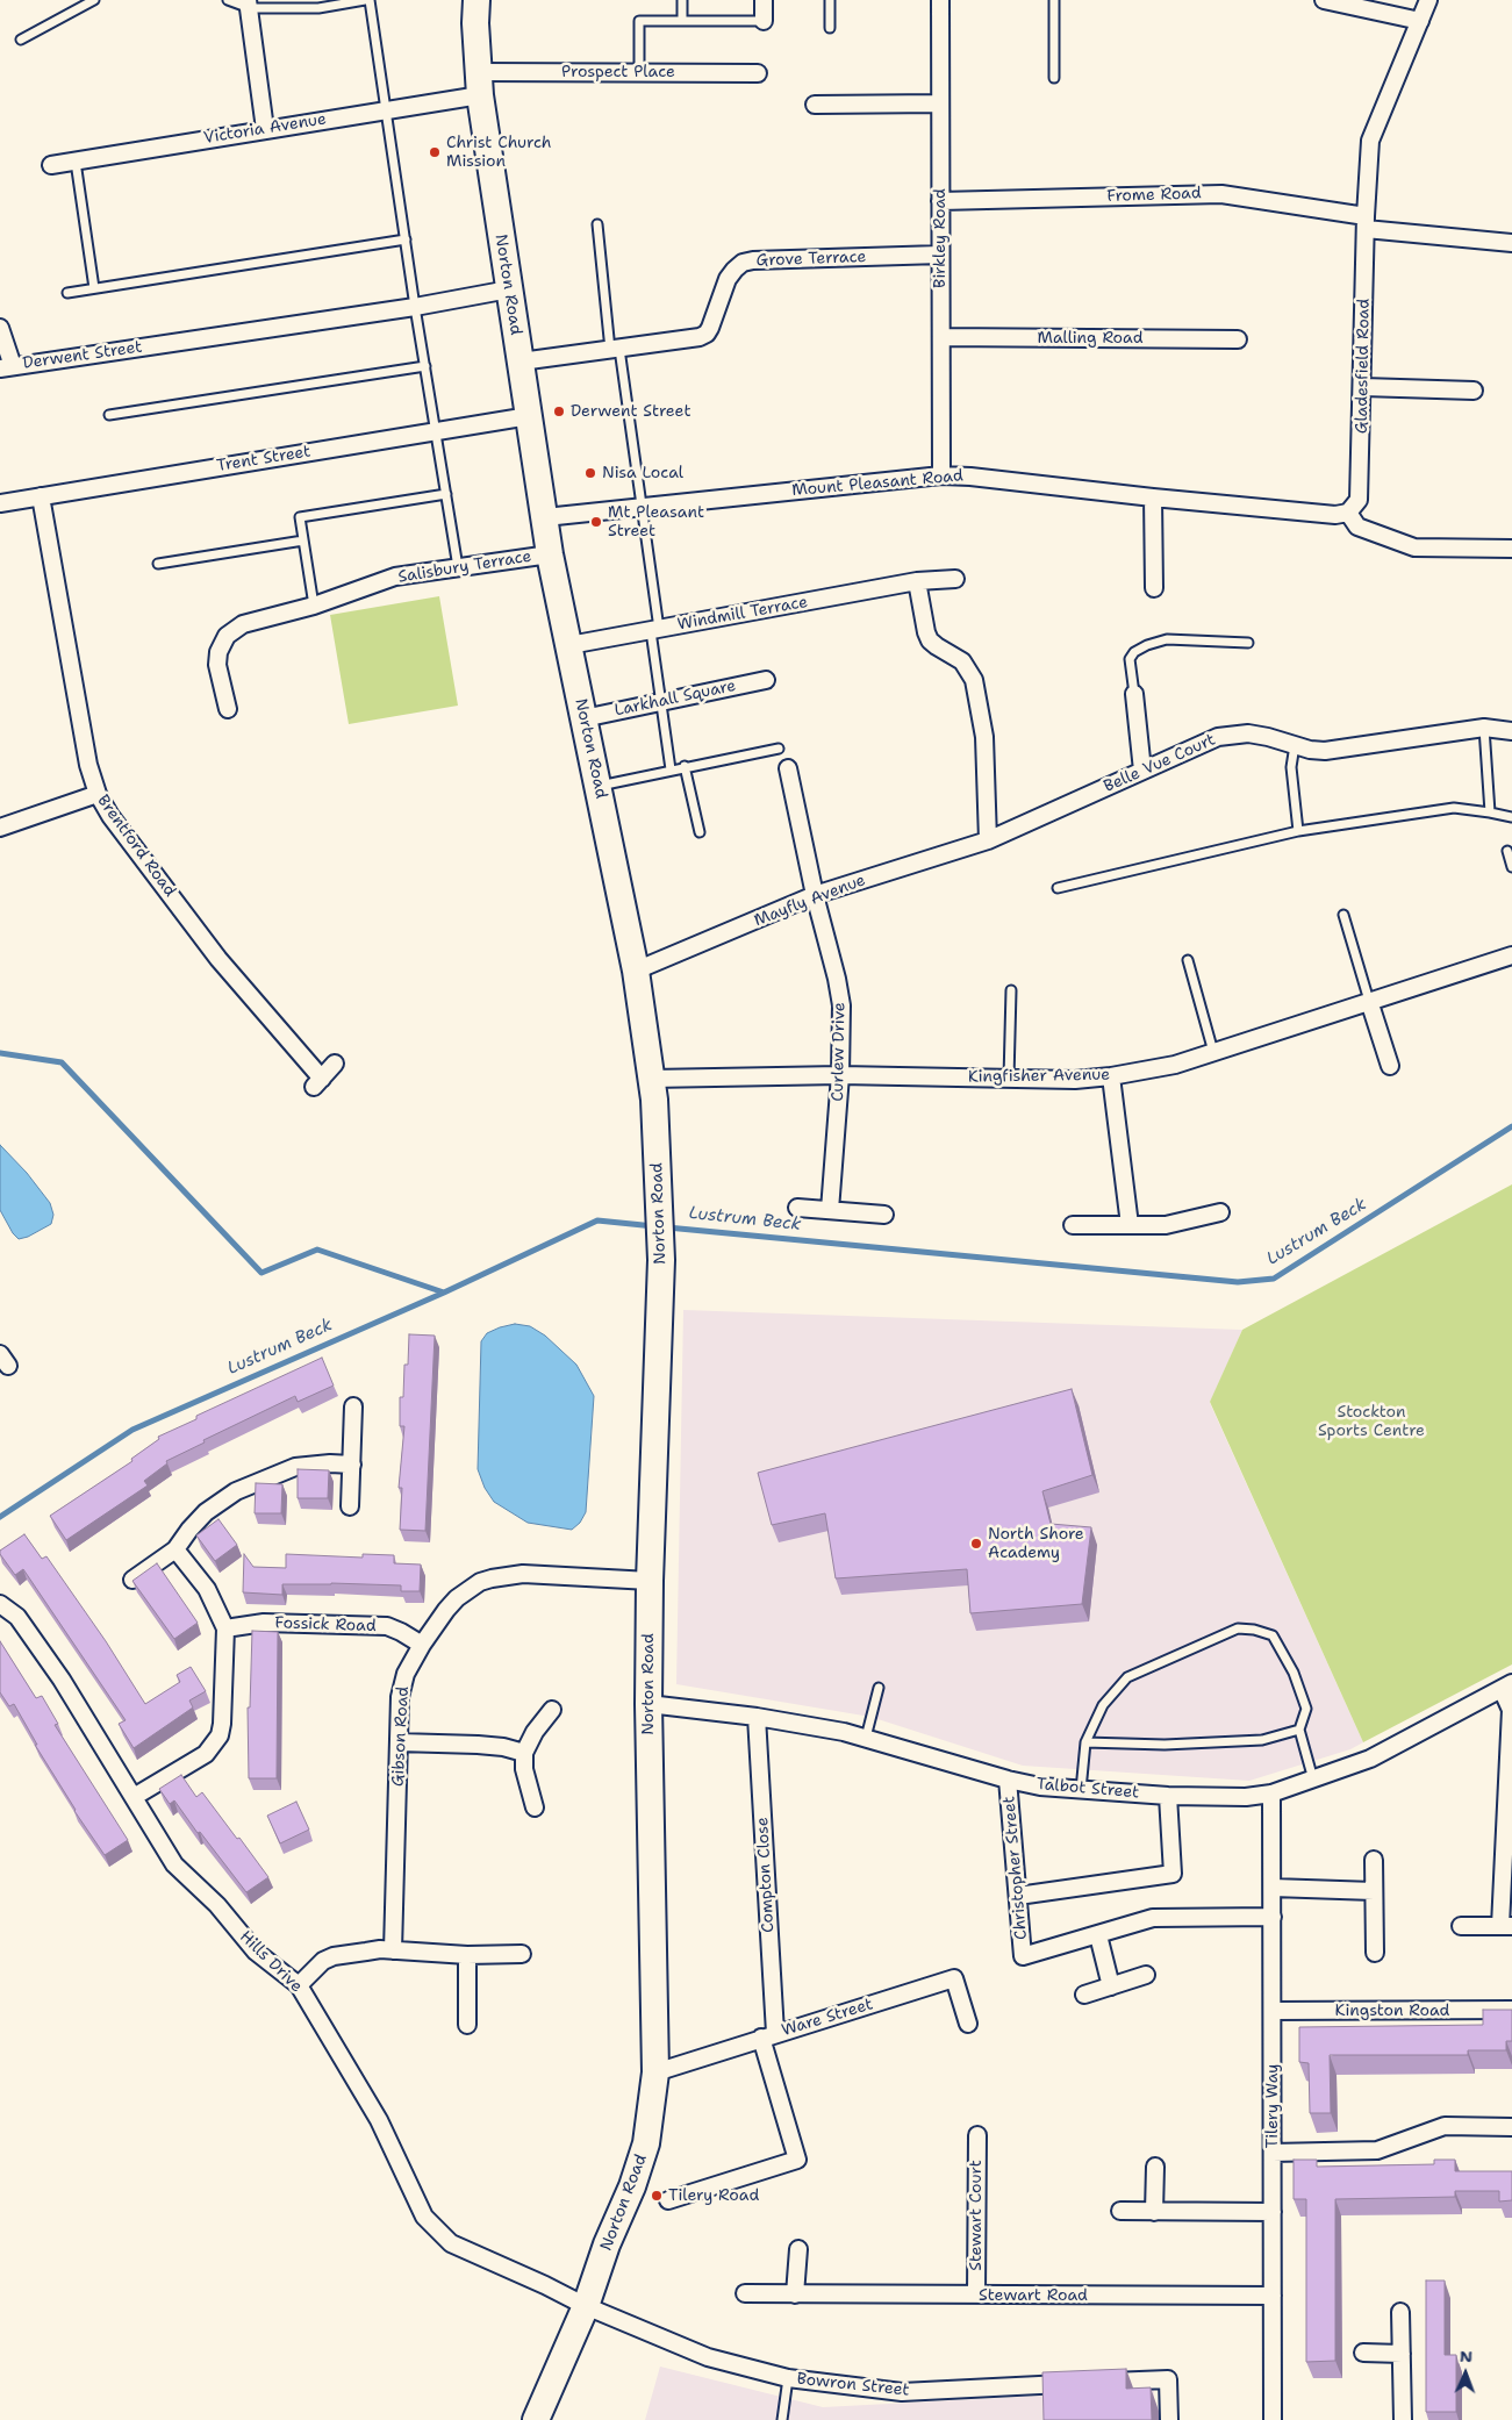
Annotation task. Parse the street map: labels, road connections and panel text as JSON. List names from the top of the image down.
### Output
{
  "streets": {
    "main road": ["Norton Road"],
    "street": [
      "Prospect Place",
      "Victoria Avenue",
      "Frome Road",
      "Birkley Road",
      "Grove Terrace",
      "Malling Road",
      "Derwent Street",
      "Gladesfield Road",
      "Trent Street",
      "Mount Pleasant Road",
      "Salisbury Terrace",
      "Windmill Terrace",
      "Larkhall Square",
      "Belle Vue Court",
      "Brentford Road",
      "Mayfly Avenue",
      "Curlew Drive",
      "Kingfisher Avenue",
      "Fossick Road",
      "Gibson Road",
      "Talbot Street",
      "Christopher Street",
      "Compton Close",
      "Hills Drive",
      "Kingston Road",
      "Ware Street",
      "Tilery Way",
      "Stewart Court",
      "Stewart Road",
      "Bowron Street"
    ]
  },
  "crossings": [
    ["Prospect Place", "Victoria Avenue"],
    ["Prospect Place", "Norton Road"],
    ["Victoria Avenue", "Norton Road"],
    ["Frome Road", "Birkley Road"],
    ["Frome Road", "Gladesfield Road"],
    ["Birkley Road", "Grove Terrace"],
    ["Birkley Road", "Malling Road"],
    ["Birkley Road", "Mount Pleasant Road"],
    ["Grove Terrace", "Norton Road"],
    ["Norton Road", "Derwent Street"],
    ["Norton Road", "Trent Street"],
    ["Norton Road", "Mount Pleasant Road"],
    ["Norton Road", "Salisbury Terrace"],
    ["Norton Road", "Windmill Terrace"],
    ["Norton Road", "Larkhall Square"],
    ["Norton Road", "Mayfly Avenue"],
    ["Norton Road", "Kingfisher Avenue"],
    ["Norton Road", "Gibson Road"],
    ["Norton Road", "Talbot Street"],
    ["Norton Road", "Hills Drive"],
    ["Norton Road", "Ware Street"],
    ["Norton Road", "Bowron Street"],
    ["Gladesfield Road", "Mount Pleasant Road"],
    ["Trent Street", "Brentford Road"],
    ["Belle Vue Court", "Mayfly Avenue"],
    ["Mayfly Avenue", "Curlew Drive"],
    ["Curlew Drive", "Kingfisher Avenue"],
    ["Fossick Road", "Gibson Road"],
    ["Talbot Street", "Christopher Street"],
    ["Talbot Street", "Compton Close"],
    ["Talbot Street", "Tilery Way"],
    ["Compton Close", "Ware Street"],
    ["Hills Drive", "Bowron Street"],
    ["Kingston Road", "Tilery Way"],
    ["Tilery Way", "Stewart Road"],
    ["Stewart Court", "Stewart Road"]
  ],
  "water": ["Lustrum Beck"],
  "parks": ["Stockton Sports Centre"],
  "places": [
    "Christ Church Mission",
    "Derwent Street",
    "Nisa Local",
    "Mt Pleasant Street",
    "North Shore Academy",
    "Tilery Road"
  ],
  "north": "top"
}
